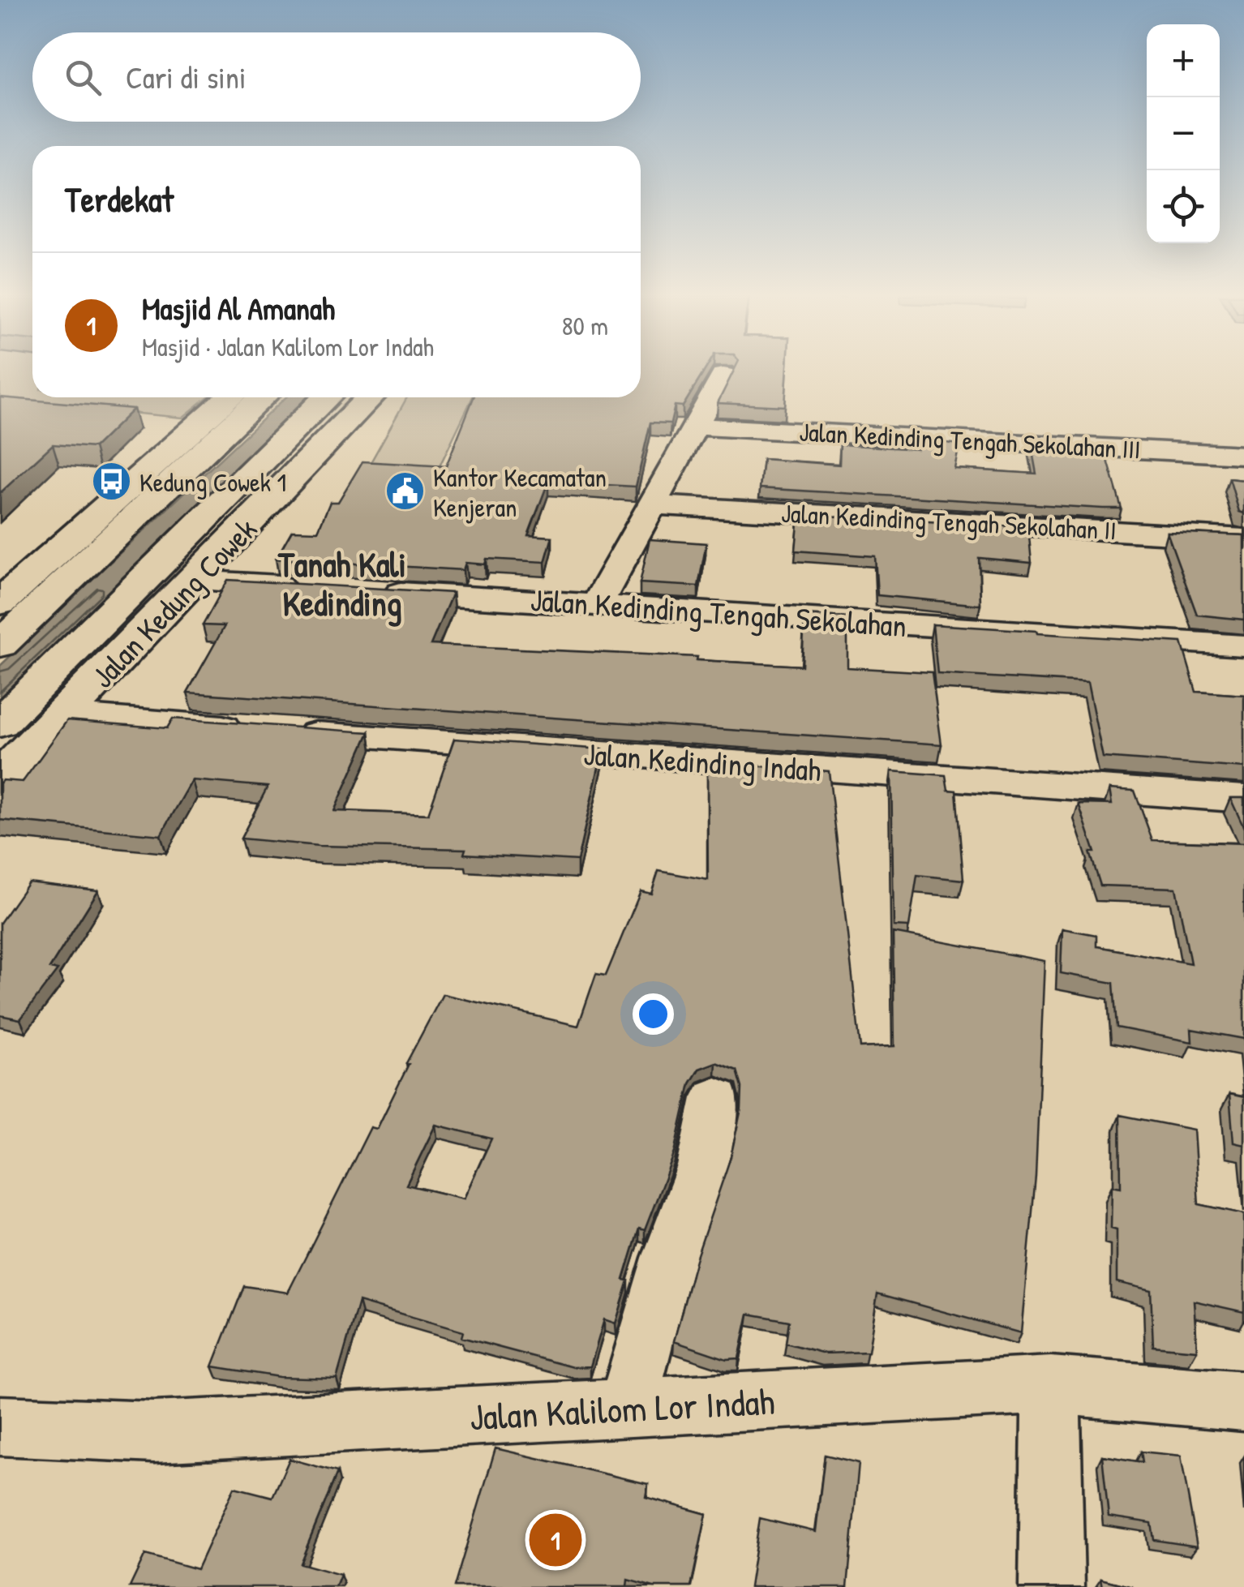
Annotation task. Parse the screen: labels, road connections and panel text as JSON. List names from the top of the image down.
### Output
{
  "streets": {
    "main road": ["Jalan Kedung Cowek"],
    "street": [
      "Jalan Kedinding Tengah Sekolahan III",
      "Jalan Kedinding Tengah Sekolahan II",
      "Jalan Kedinding Tengah Sekolahan",
      "Jalan Kedinding Indah",
      "Jalan Kalilom Lor Indah"
    ]
  },
  "crossings": [
    ["Jalan Kedung Cowek", "Jalan Kedinding Indah"]
  ],
  "districts": ["Tanah Kali Kedinding"],
  "places": {
    "bus stop": ["Kedung Cowek 1"],
    "public building": ["Kantor Kecamatan Kenjeran"]
  },
  "page": {
    "map_buttons": ["+", "−"],
    "search": "Cari di sini",
    "heading": "Terdekat",
    "list": [
      {
        "mark": "1",
        "name": "Masjid Al Amanah",
        "note": "Masjid · Jalan Kalilom Lor Indah",
        "value": "80 m"
      }
    ],
    "pins": "1"
  }
}
